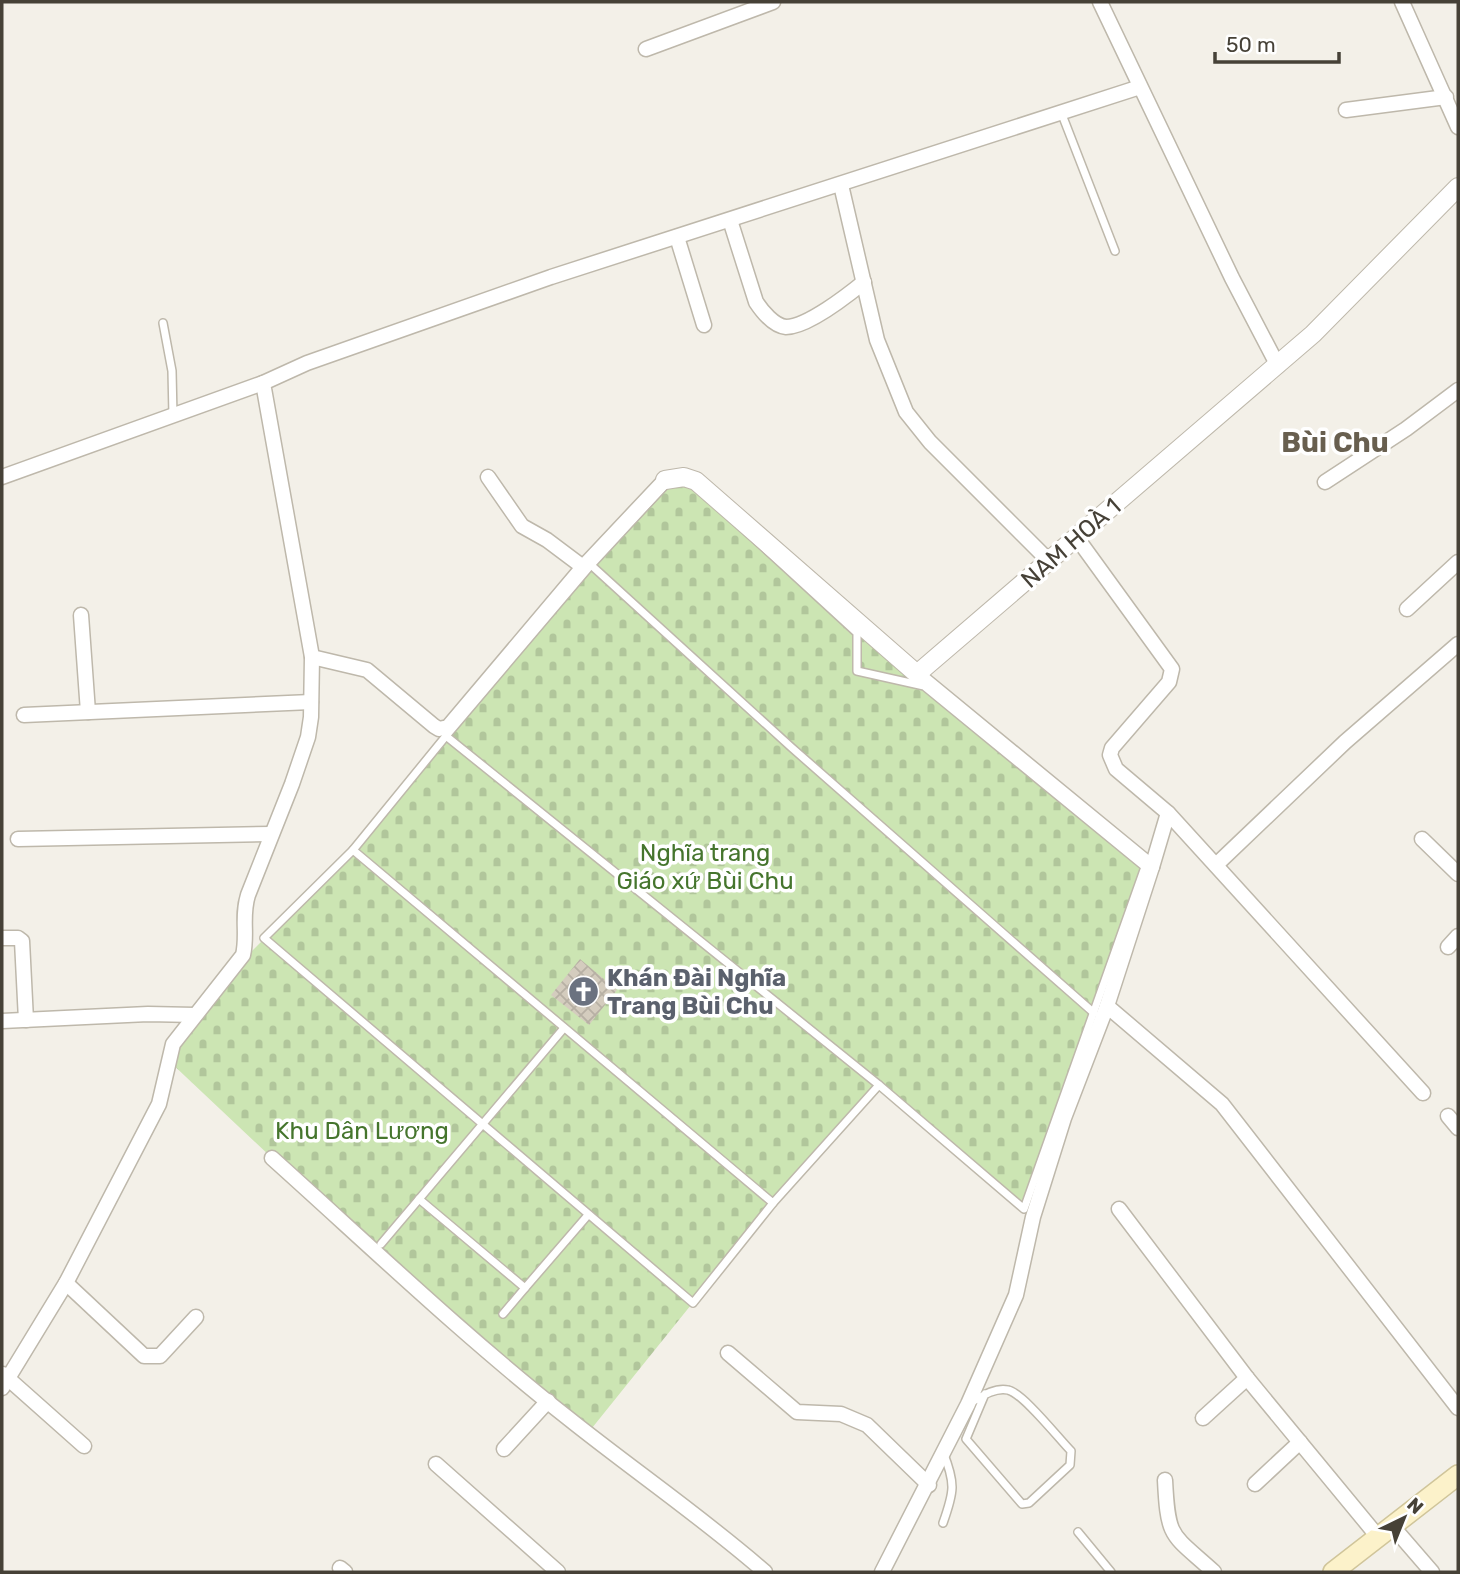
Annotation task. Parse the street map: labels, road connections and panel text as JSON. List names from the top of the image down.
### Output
{
  "streets": {
    "street": ["NAM HOÀ 1"]
  },
  "districts": ["Bùi Chu"],
  "parks": ["Nghĩa trang Giáo xứ Bùi Chu", "Khu Dân Lương"],
  "places": {
    "church": ["Khán Đài Nghĩa Trang Bùi Chu"]
  },
  "scale_bar": "50 m",
  "north": "top right"
}
